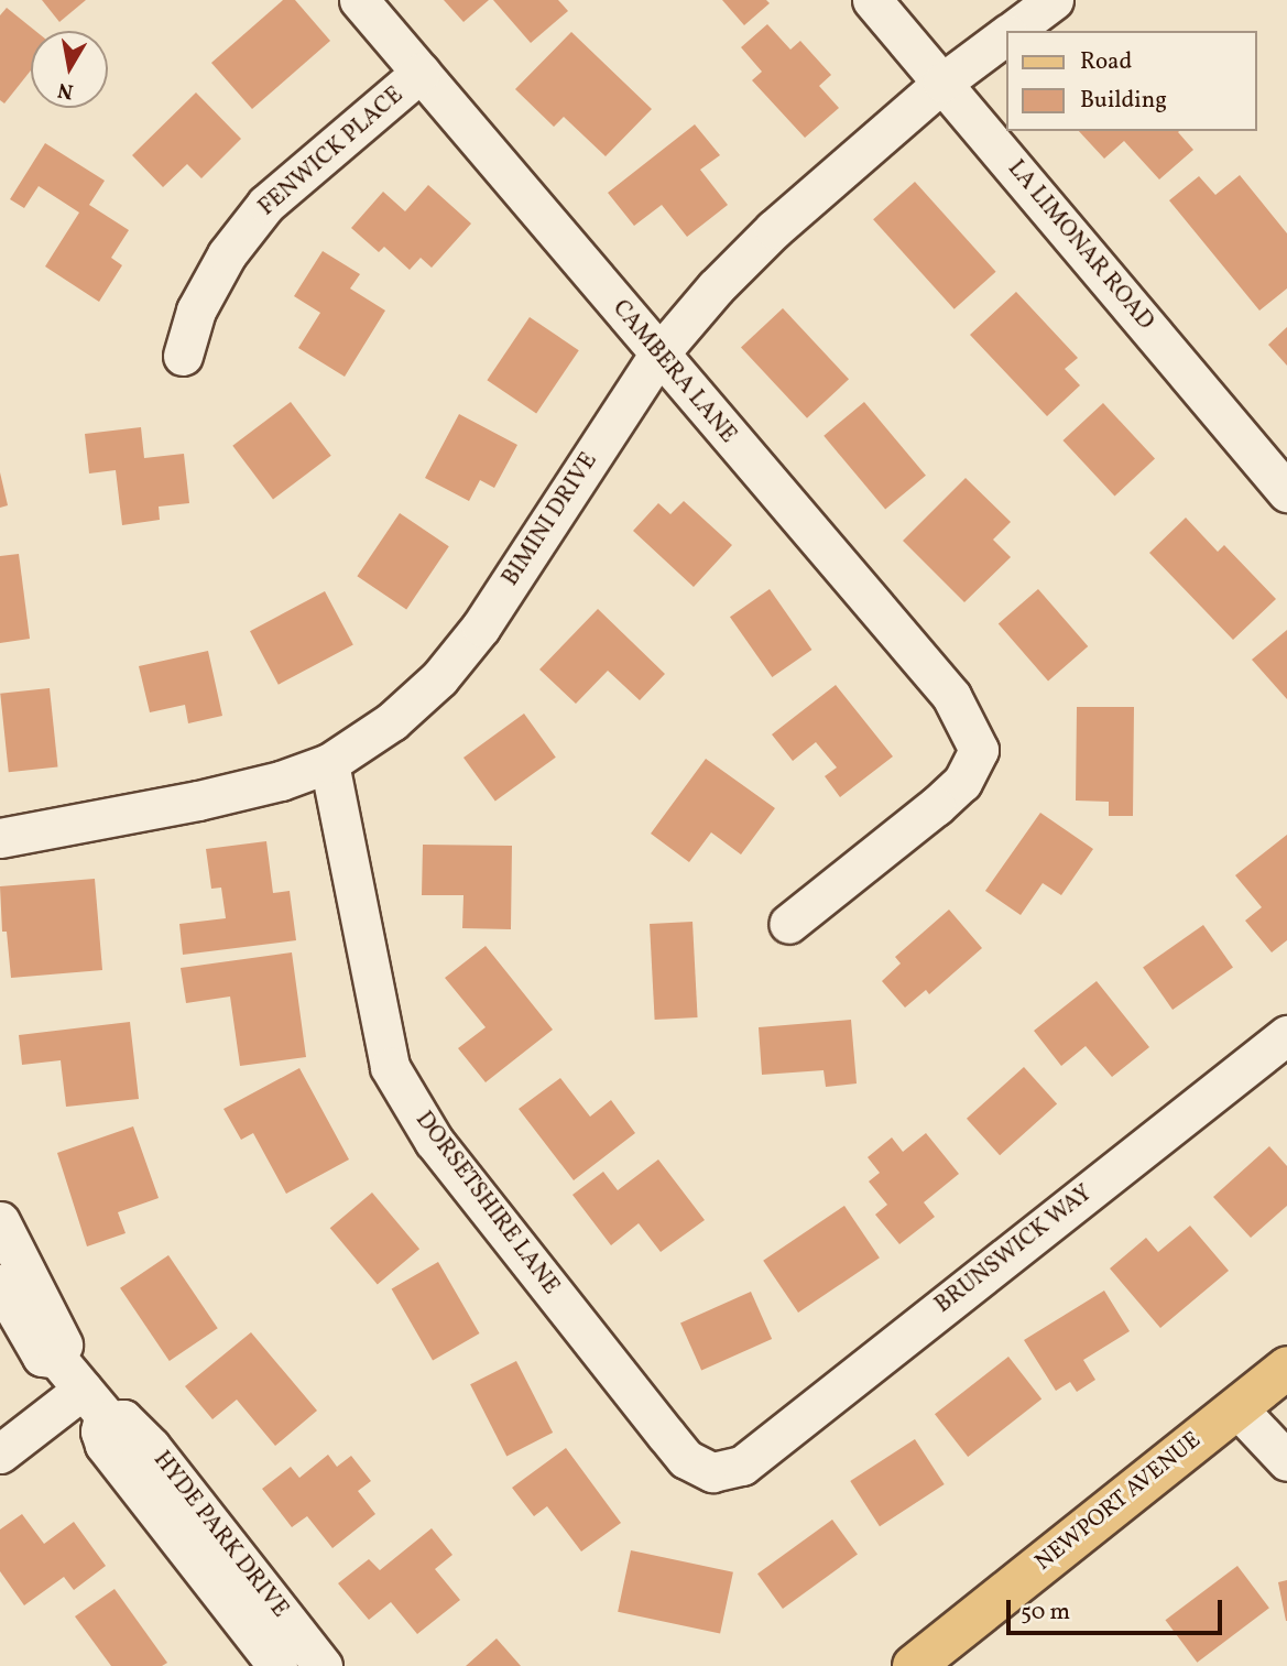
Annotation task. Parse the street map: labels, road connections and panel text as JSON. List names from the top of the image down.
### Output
{
  "streets": {
    "main road": ["NEWPORT AVENUE"],
    "street": [
      "FENWICK PLACE",
      "LA LIMONAR ROAD",
      "CAMBERA LANE",
      "BIMINI DRIVE",
      "DORSETSHIRE LANE",
      "BRUNSWICK WAY",
      "HYDE PARK DRIVE"
    ]
  },
  "crossings": [
    ["FENWICK PLACE", "CAMBERA LANE"],
    ["LA LIMONAR ROAD", "BIMINI DRIVE"],
    ["CAMBERA LANE", "BIMINI DRIVE"],
    ["BIMINI DRIVE", "DORSETSHIRE LANE"],
    ["DORSETSHIRE LANE", "BRUNSWICK WAY"]
  ],
  "legend": ["Road", "Building"],
  "scale_bar": "50 m",
  "north": "bottom"
}
